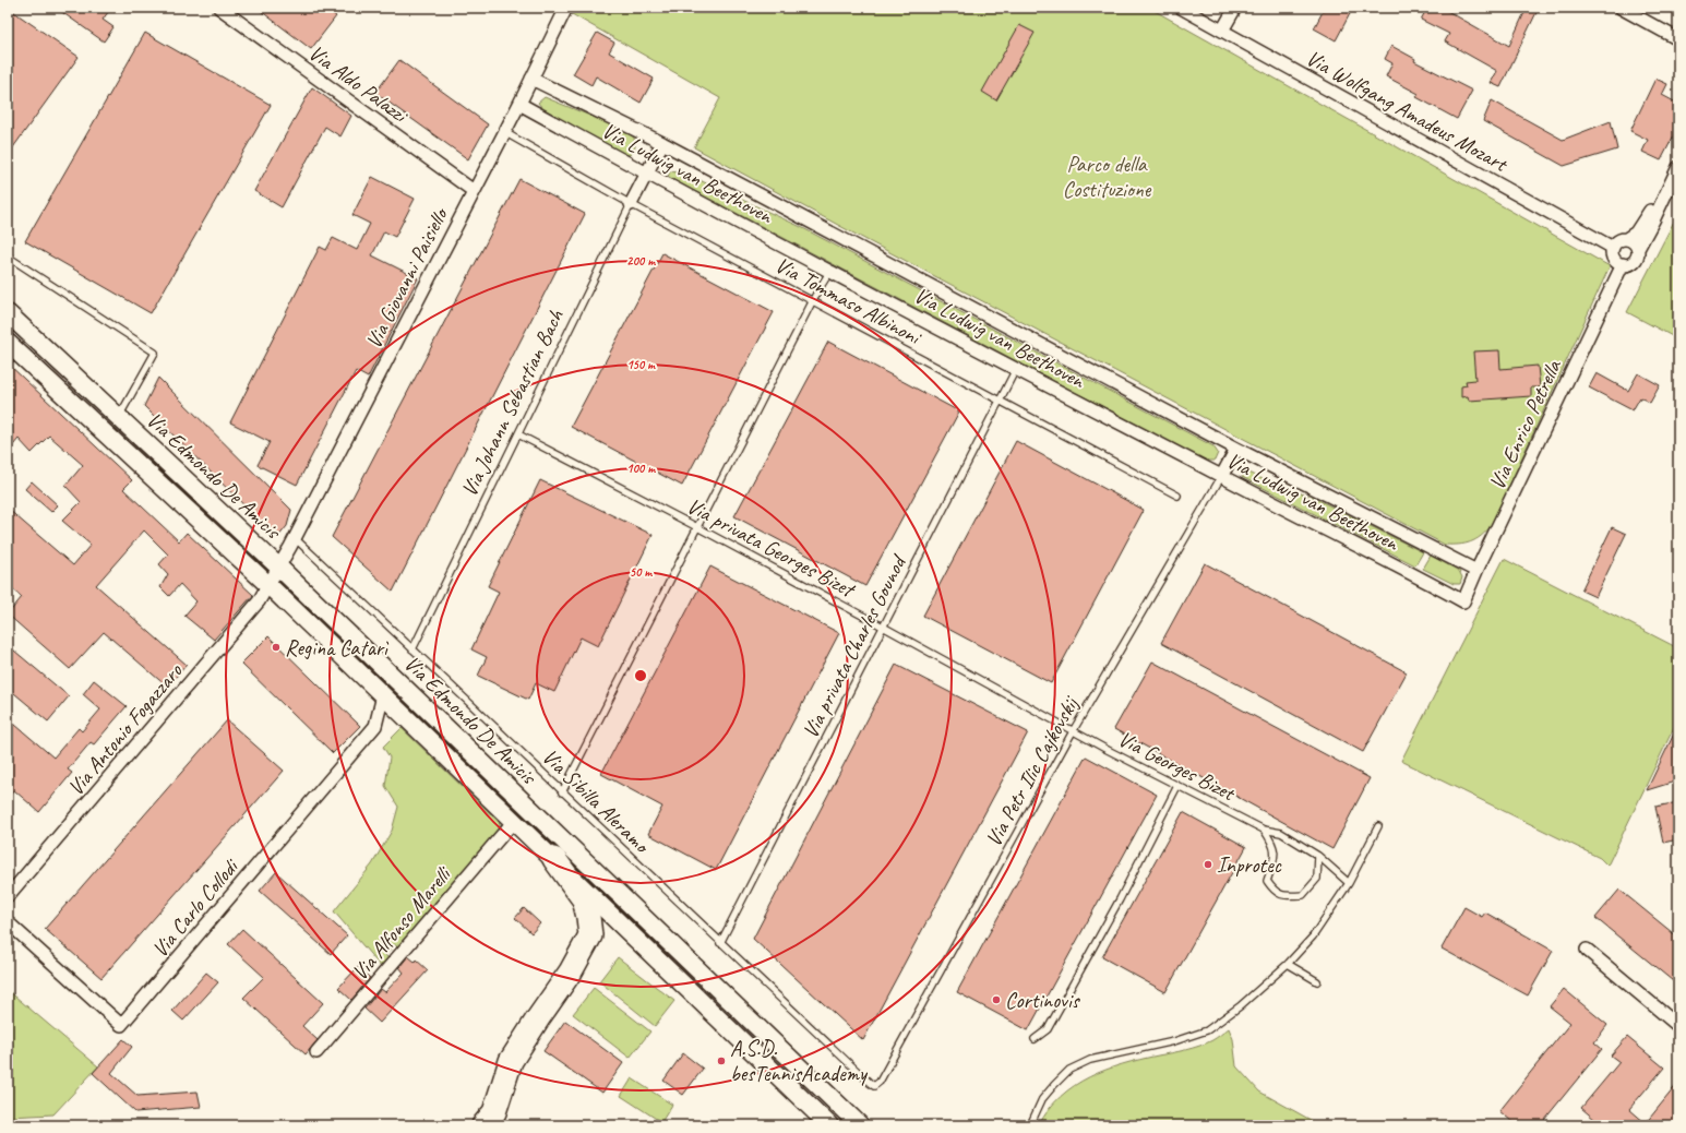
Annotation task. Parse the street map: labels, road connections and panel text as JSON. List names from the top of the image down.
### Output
{
  "streets": {
    "main road": ["Via Edmondo De Amicis"],
    "street": [
      "Via Aldo Palazzi",
      "Via Wolfgang Amadeus Mozart",
      "Via Ludwig van Beethoven",
      "Via Giovanni Paisiello",
      "Via Johann Sebastian Bach",
      "Via Enrico Petrella",
      "Via Antonio Fogazzaro",
      "Via Carlo Collodi",
      "Via Alfonso Marelli"
    ],
    "lane": [
      "Via Tommaso Albinoni",
      "Via privata Georges Bizet",
      "Via privata Charles Gounod",
      "Via Georges Bizet",
      "Via Petr Ilic Cajkovskij",
      "Via Sibilla Aleramo"
    ]
  },
  "crossings": [
    ["Via Aldo Palazzi", "Via Giovanni Paisiello"],
    ["Via Wolfgang Amadeus Mozart", "Via Enrico Petrella"],
    ["Via Ludwig van Beethoven", "Via Giovanni Paisiello"],
    ["Via Ludwig van Beethoven", "Via Johann Sebastian Bach"],
    ["Via Ludwig van Beethoven", "Via Enrico Petrella"],
    ["Via Ludwig van Beethoven", "Via privata Charles Gounod"],
    ["Via Ludwig van Beethoven", "Via Petr Ilic Cajkovskij"],
    ["Via Giovanni Paisiello", "Via Tommaso Albinoni"],
    ["Via Giovanni Paisiello", "Via Edmondo De Amicis"],
    ["Via Giovanni Paisiello", "Via Antonio Fogazzaro"],
    ["Via Giovanni Paisiello", "Via Sibilla Aleramo"],
    ["Via Tommaso Albinoni", "Via Johann Sebastian Bach"],
    ["Via Tommaso Albinoni", "Via privata Charles Gounod"],
    ["Via Johann Sebastian Bach", "Via privata Georges Bizet"],
    ["Via Johann Sebastian Bach", "Via Sibilla Aleramo"],
    ["Via Edmondo De Amicis", "Via Antonio Fogazzaro"],
    ["Via Edmondo De Amicis", "Via Carlo Collodi"],
    ["Via Edmondo De Amicis", "Via Alfonso Marelli"],
    ["Via privata Georges Bizet", "Via privata Charles Gounod"],
    ["Via privata Georges Bizet", "Via Georges Bizet"],
    ["Via privata Georges Bizet", "Via Petr Ilic Cajkovskij"],
    ["Via privata Charles Gounod", "Via Sibilla Aleramo"],
    ["Via Georges Bizet", "Via Petr Ilic Cajkovskij"],
    ["Via Petr Ilic Cajkovskij", "Via Sibilla Aleramo"]
  ],
  "parks": ["Parco della Costituzione"],
  "places": [
    "Regina Catarì",
    "Inprotec",
    "Cortinovis",
    "A.S.D. besTennisAcademy"
  ],
  "rings": [
    "200 m",
    "150 m",
    "100 m",
    "50 m"
  ]
}
